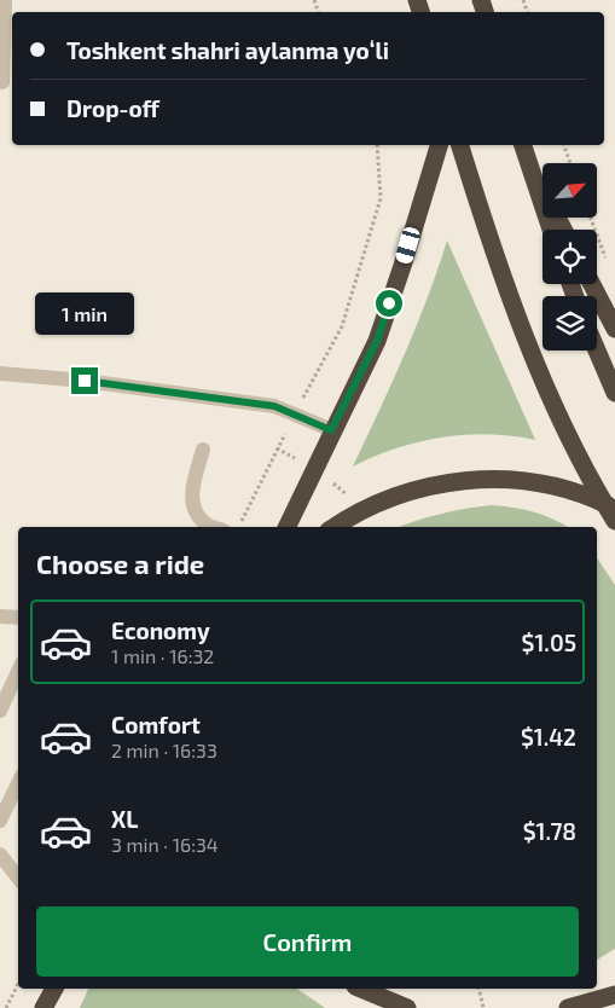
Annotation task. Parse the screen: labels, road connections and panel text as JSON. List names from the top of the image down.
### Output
{
  "north": "top right",
  "page": {
    "banner": ["Toshkent shahri aylanma yoʻli", "Drop-off"],
    "bubble": "1 min",
    "heading": "Choose a ride",
    "list": [
      {
        "name": "Economy",
        "note": "1 min · 16:32",
        "value": "$1.05"
      },
      {
        "name": "Comfort",
        "note": "2 min · 16:33",
        "value": "$1.42"
      },
      {
        "name": "XL",
        "note": "3 min · 16:34",
        "value": "$1.78"
      }
    ],
    "buttons": "Confirm"
  }
}
